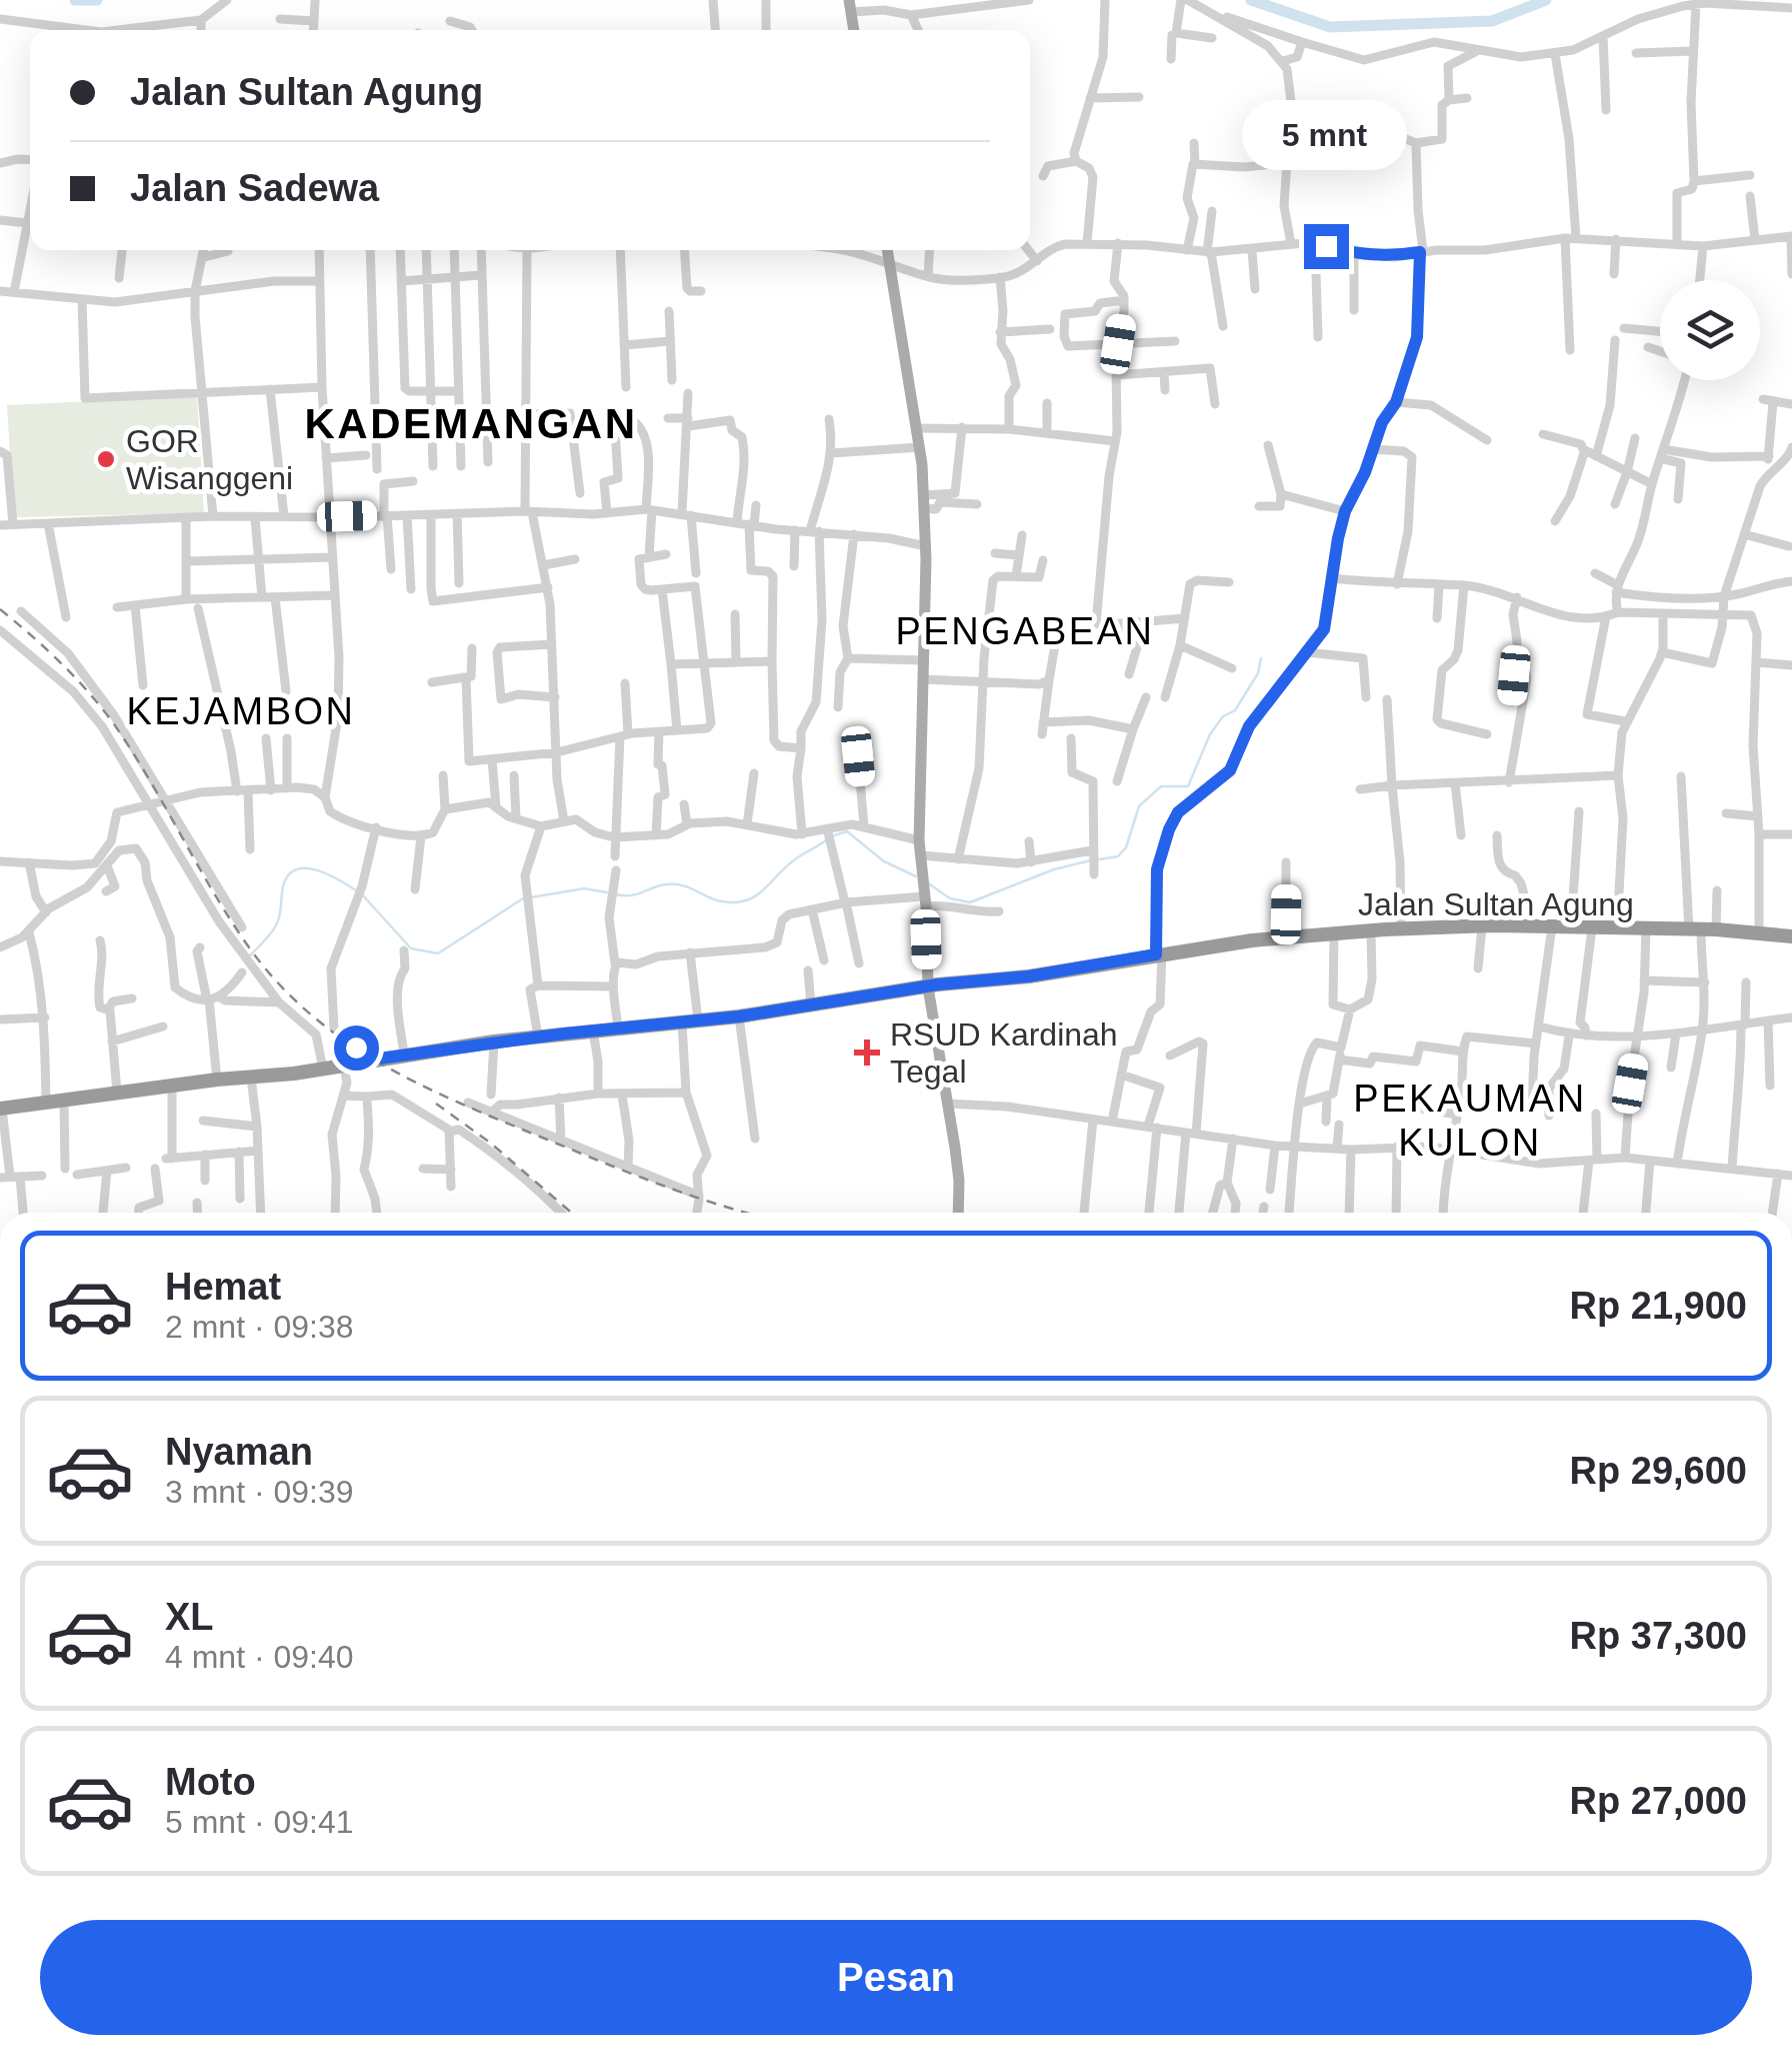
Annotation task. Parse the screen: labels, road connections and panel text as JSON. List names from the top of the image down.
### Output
{
  "streets": {
    "highway": ["Jalan Sultan Agung"]
  },
  "districts": [
    "KADEMANGAN",
    "PENGABEAN",
    "KEJAMBON",
    "PEKAUMAN KULON"
  ],
  "places": {
    "other": ["GOR Wisanggeni"],
    "health": ["RSUD Kardinah Tegal"]
  },
  "page": {
    "banner": ["Jalan Sultan Agung", "Jalan Sadewa"],
    "bubble": "5 mnt",
    "list": [
      {
        "name": "Hemat",
        "note": "2 mnt · 09:38",
        "value": "Rp 21,900"
      },
      {
        "name": "Nyaman",
        "note": "3 mnt · 09:39",
        "value": "Rp 29,600"
      },
      {
        "name": "XL",
        "note": "4 mnt · 09:40",
        "value": "Rp 37,300"
      },
      {
        "name": "Moto",
        "note": "5 mnt · 09:41",
        "value": "Rp 27,000"
      }
    ],
    "buttons": "Pesan"
  }
}
